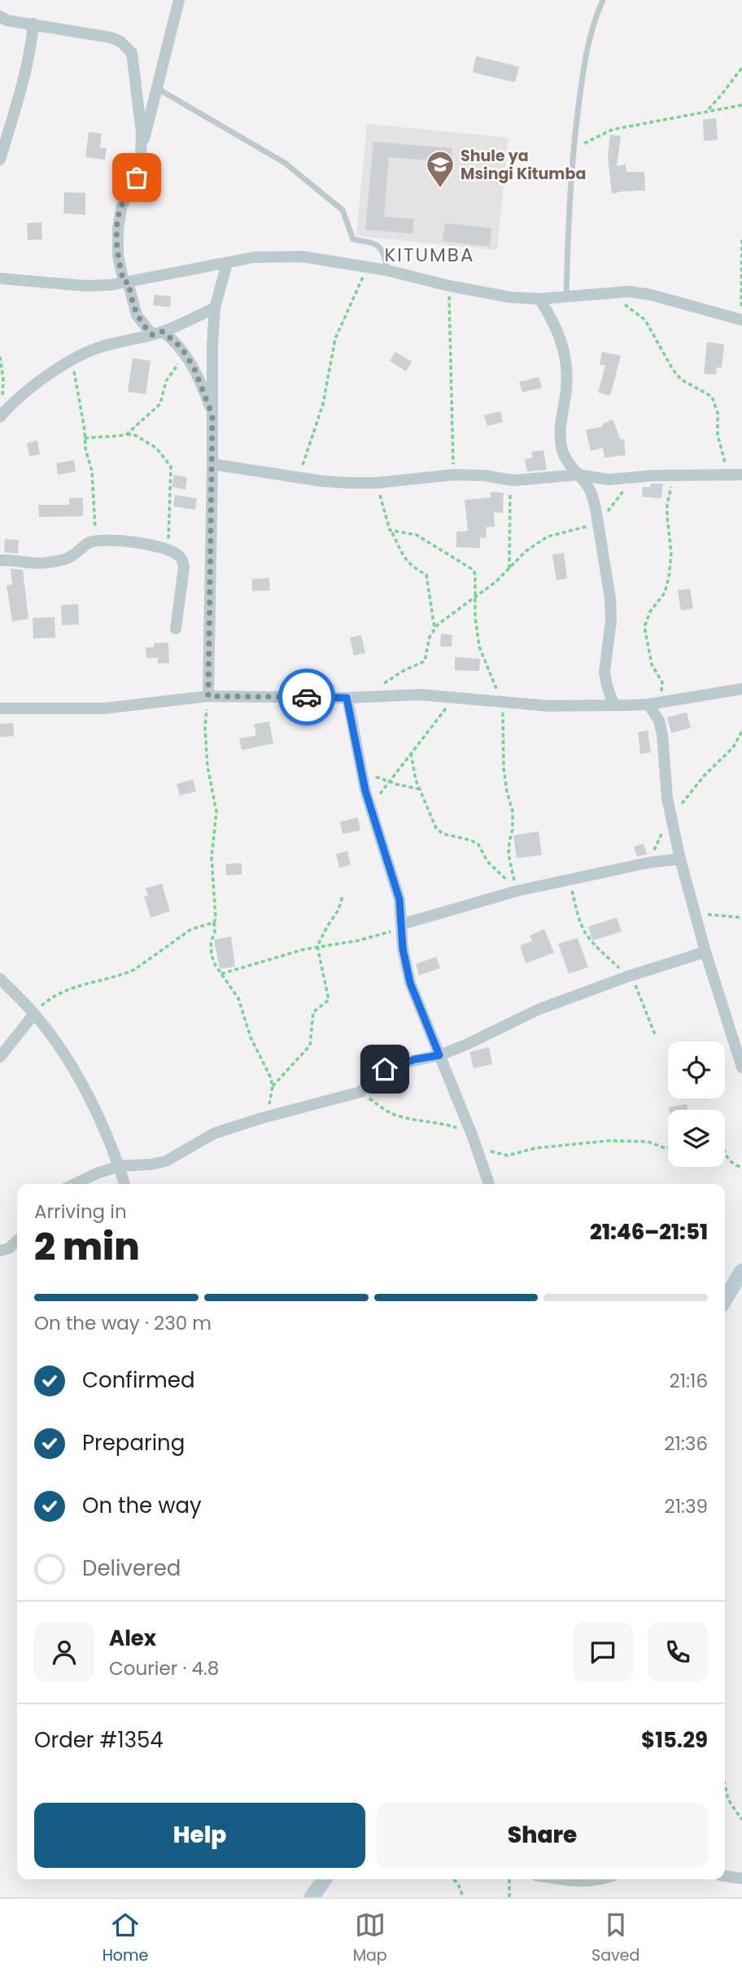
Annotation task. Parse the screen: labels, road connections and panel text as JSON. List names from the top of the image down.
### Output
{
  "districts": ["KITUMBA"],
  "places": {
    "school or university": ["Shule ya Msingi Kitumba"]
  },
  "page": {
    "heading": ["2 min", "Arriving in", "21:46–21:51"],
    "panel": [
      "Alex",
      "Courier · 4.8",
      "Order #1354",
      "$15.29"
    ],
    "bar": "On the way · 230 m",
    "list": [
      ["Confirmed", "21:16"],
      ["Preparing", "21:36"],
      ["On the way", "21:39"],
      "Delivered"
    ],
    "buttons": ["Help", "Share"],
    "tabs": ["Home", "Map", "Saved"]
  }
}
